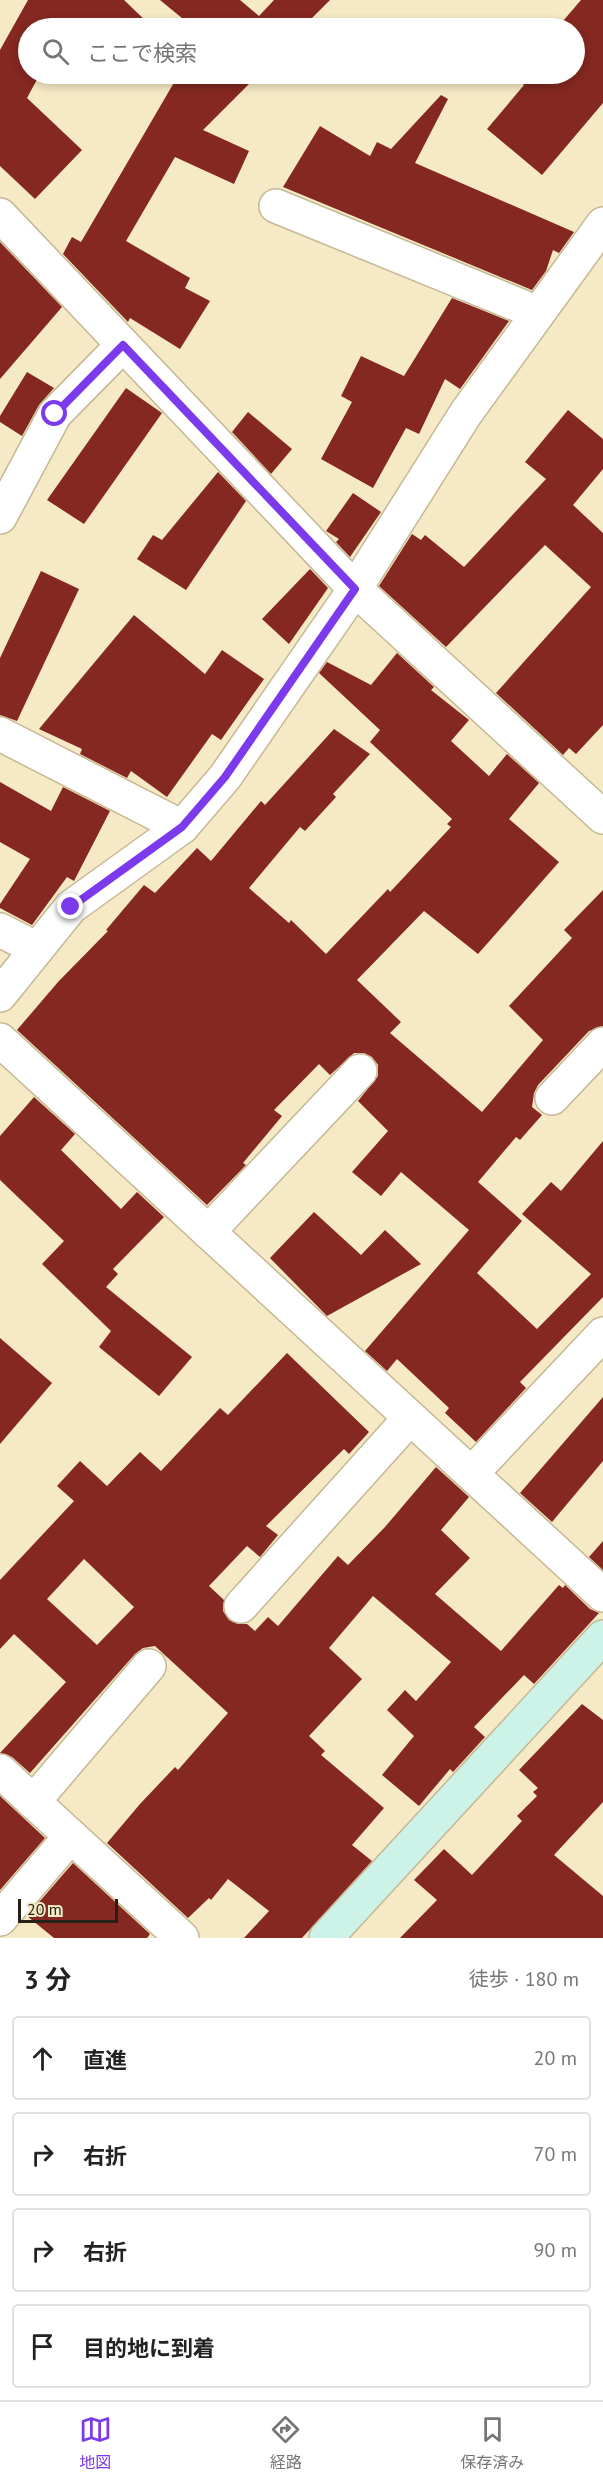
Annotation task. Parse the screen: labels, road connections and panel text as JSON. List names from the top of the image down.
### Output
{
  "scale_bar": "20 m",
  "page": {
    "search": "ここで検索",
    "scale": "20 m",
    "heading": ["3 分", "徒歩 · 180 m"],
    "list": [
      ["直進", "20 m"],
      ["右折", "70 m"],
      ["右折", "90 m"],
      "目的地に到着"
    ],
    "nav": ["地図", "経路", "保存済み"]
  }
}
